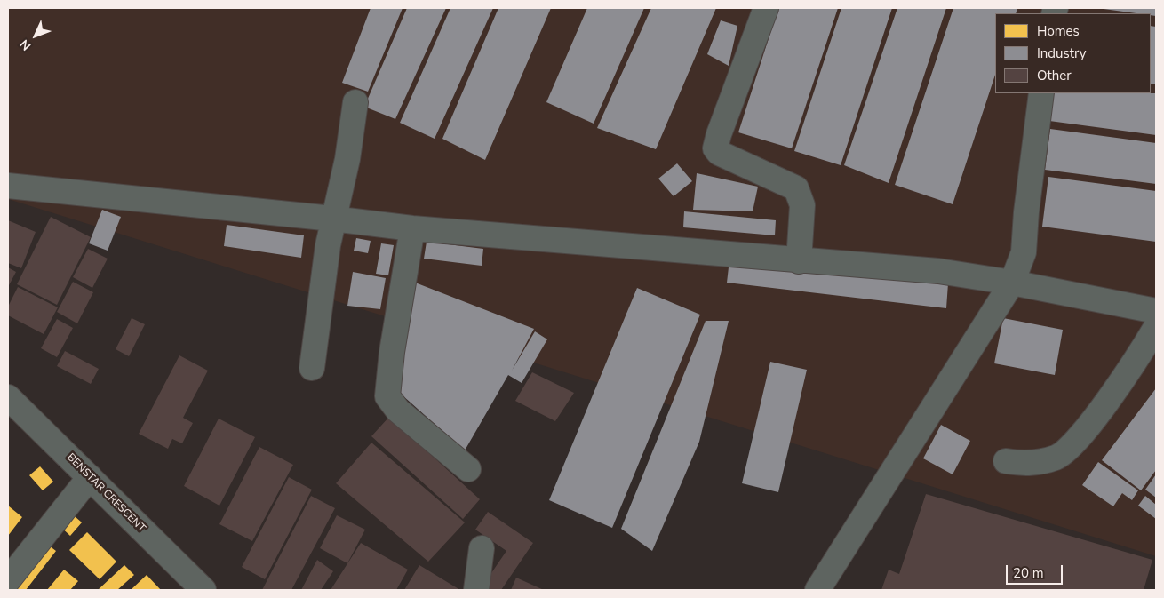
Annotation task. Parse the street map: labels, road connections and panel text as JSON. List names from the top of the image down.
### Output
{
  "streets": {
    "street": ["BENSTAR CRESCENT"]
  },
  "legend": ["Homes", "Industry", "Other"],
  "scale_bar": "20 m",
  "north": "bottom left"
}
